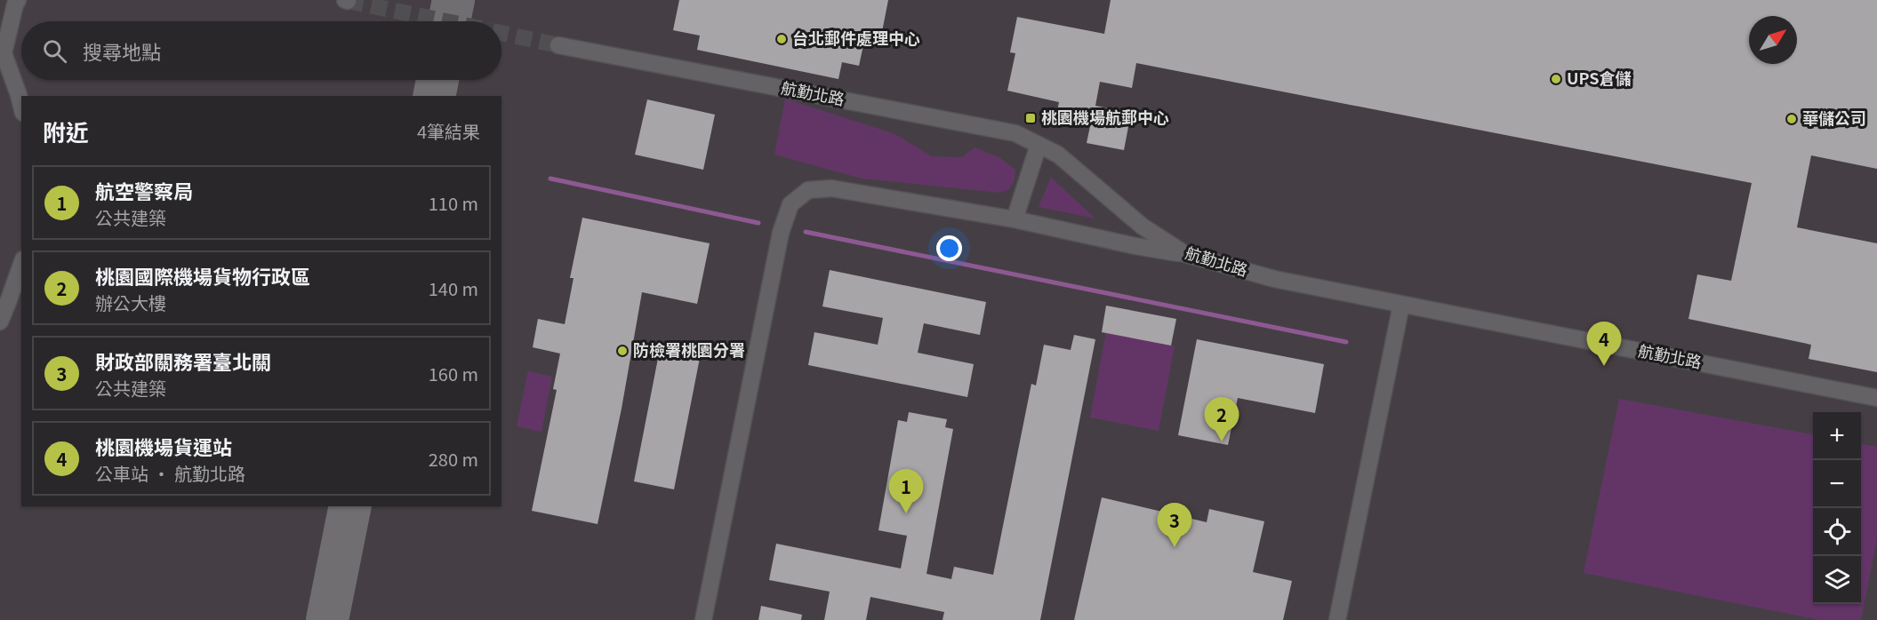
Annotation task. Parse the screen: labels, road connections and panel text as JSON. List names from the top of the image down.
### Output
{
  "streets": {
    "street": ["航勤北路"]
  },
  "places": {
    "other": [
      "台北郵件處理中心",
      "UPS倉儲",
      "華儲公司",
      "防檢署桃園分署"
    ],
    "transit": ["桃園機場航郵中心"]
  },
  "north": "top right",
  "page": {
    "search": "搜尋地點",
    "heading": ["附近", "4筆結果"],
    "list": [
      {
        "mark": "1",
        "name": "航空警察局",
        "note": "公共建築",
        "value": "110 m"
      },
      {
        "mark": "2",
        "name": "桃園國際機場貨物行政區",
        "note": "辦公大樓",
        "value": "140 m"
      },
      {
        "mark": "3",
        "name": "財政部關務署臺北關",
        "note": "公共建築",
        "value": "160 m"
      },
      {
        "mark": "4",
        "name": "桃園機場貨運站",
        "note": "公車站 · 航勤北路",
        "value": "280 m"
      }
    ],
    "pins": [
      "4",
      "2",
      "1",
      "3"
    ],
    "map_buttons": ["+", "−"]
  }
}
